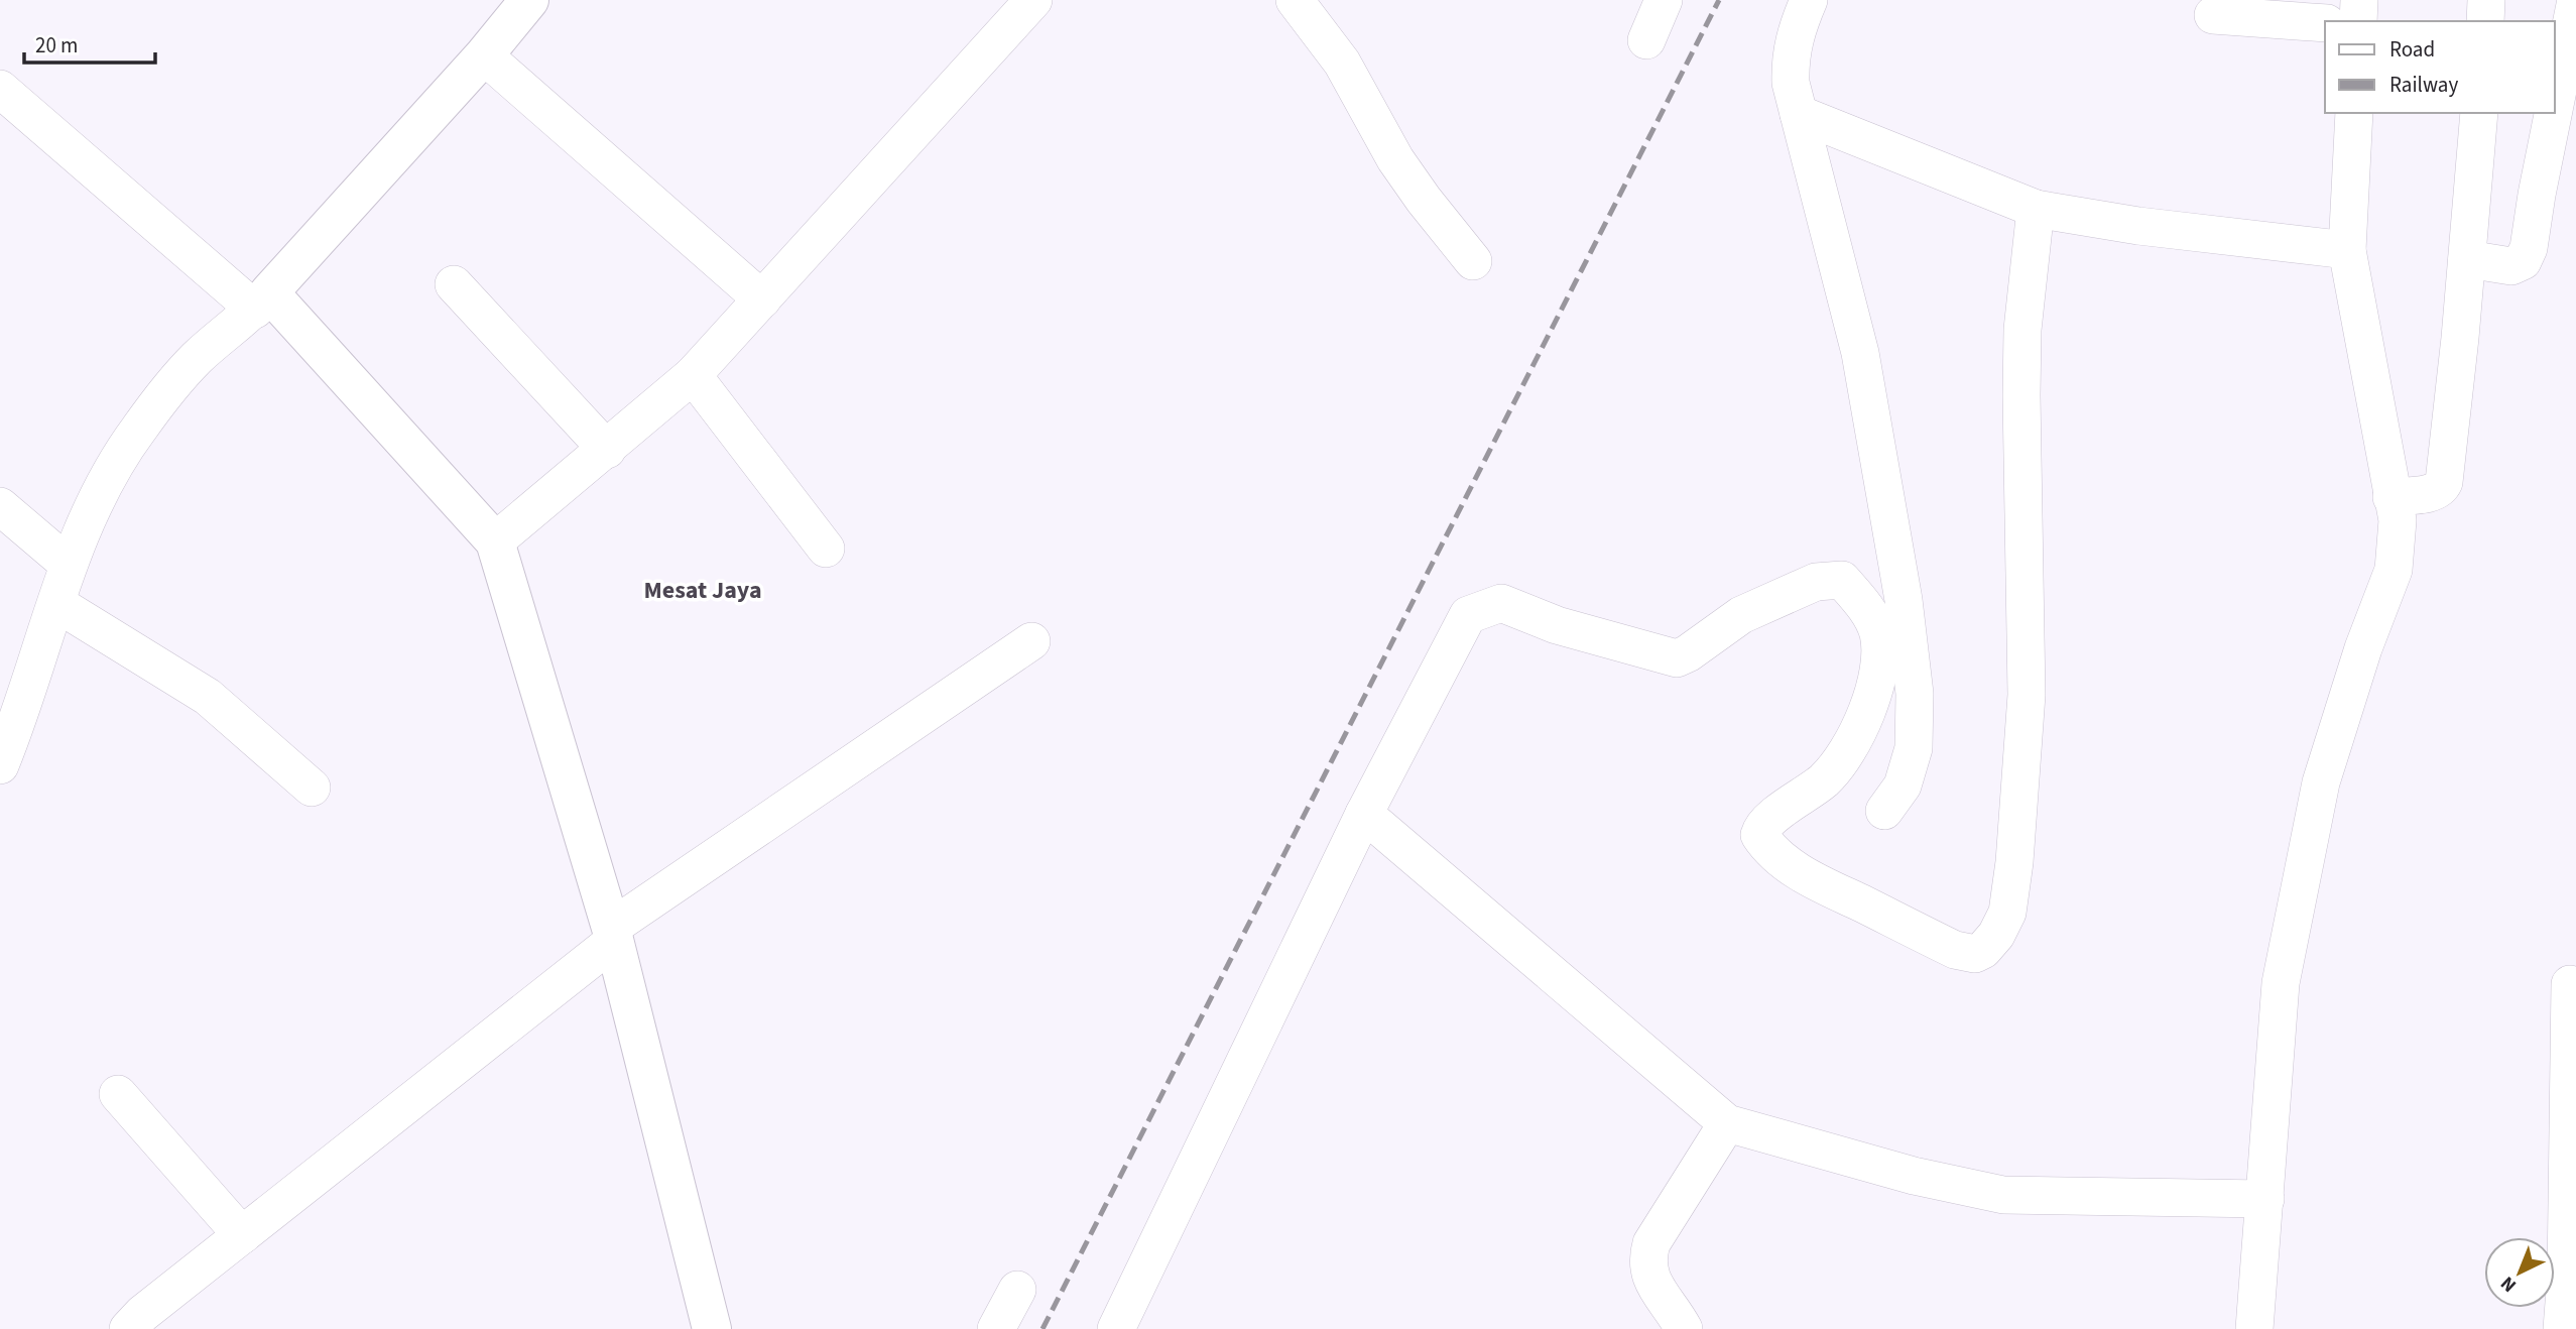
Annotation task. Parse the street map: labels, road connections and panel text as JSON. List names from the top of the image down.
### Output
{
  "districts": ["Mesat Jaya"],
  "legend": ["Road", "Railway"],
  "scale_bar": "20 m",
  "north": "bottom left"
}
